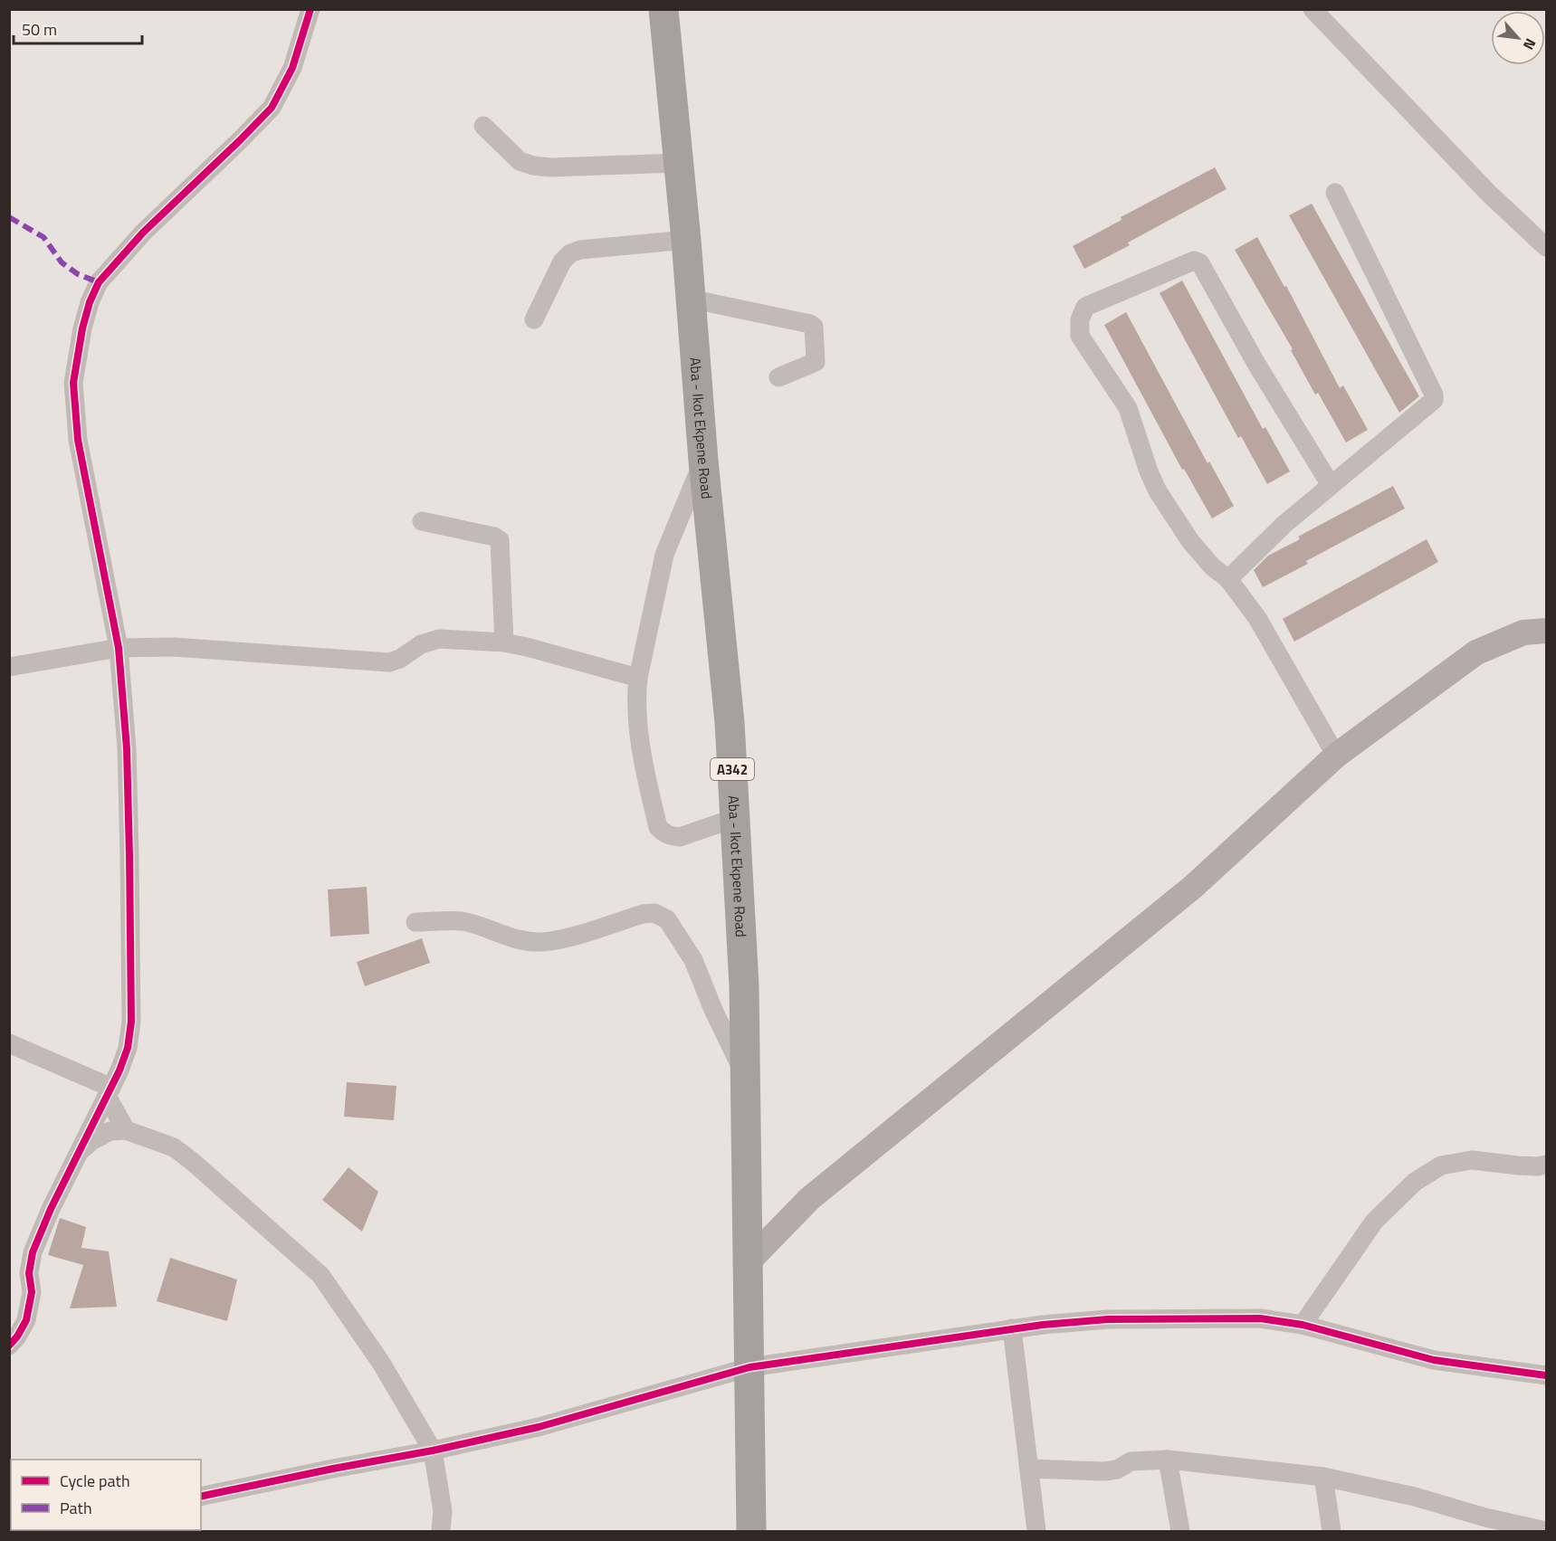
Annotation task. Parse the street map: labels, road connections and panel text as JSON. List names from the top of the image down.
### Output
{
  "streets": {
    "highway": ["Aba - Ikot Ekpene Road", "A342"]
  },
  "legend": ["Cycle path", "Path"],
  "scale_bar": "50 m",
  "north": "bottom right"
}
